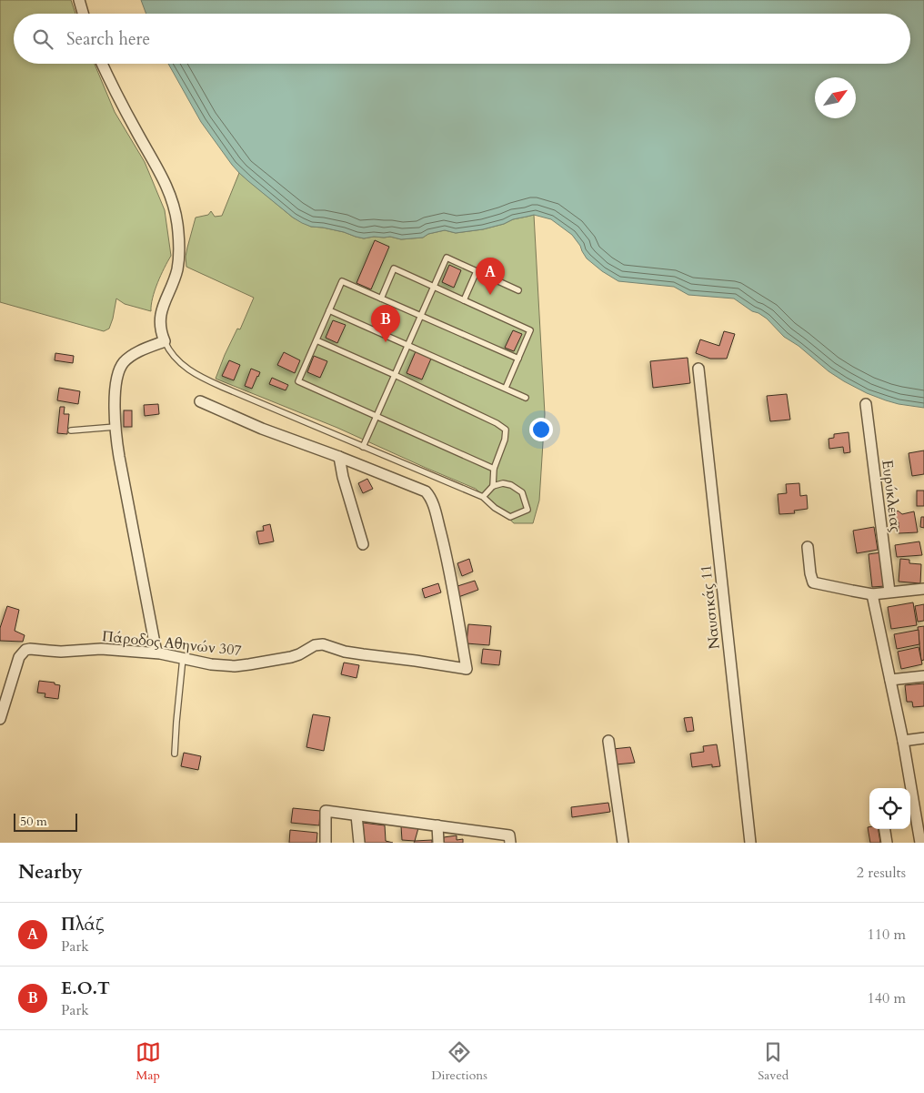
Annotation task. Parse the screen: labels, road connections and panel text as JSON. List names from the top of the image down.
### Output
{
  "streets": {
    "street": ["Ευρύκλειας", "Ναυσικάς 11", "Πάροδος Αθηνών 307"]
  },
  "scale_bar": "50 m",
  "north": "top right",
  "page": {
    "search": "Search here",
    "pins": ["A", "B"],
    "scale": "50 m",
    "heading": ["Nearby", "2 results"],
    "list": [
      {
        "mark": "A",
        "name": "Πλάζ",
        "note": "Park",
        "value": "110 m"
      },
      {
        "mark": "B",
        "name": "E.O.T",
        "note": "Park",
        "value": "140 m"
      }
    ],
    "nav": ["Map", "Directions", "Saved"]
  }
}
